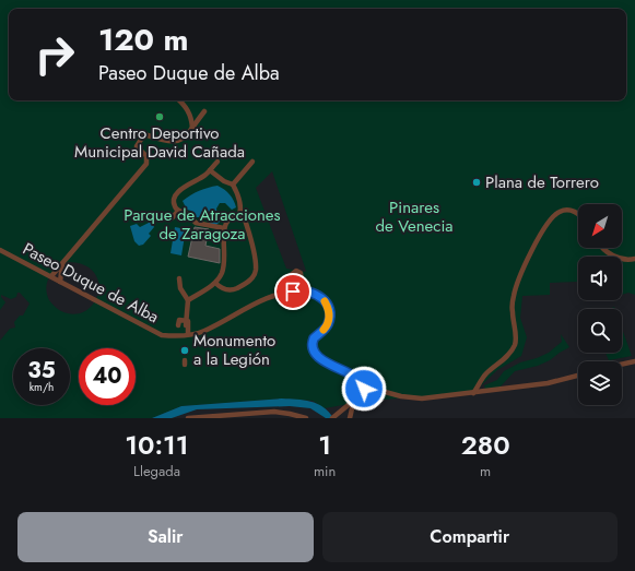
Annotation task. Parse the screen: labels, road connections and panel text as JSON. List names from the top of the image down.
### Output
{
  "streets": {
    "street": ["Paseo Duque de Alba"]
  },
  "parks": ["Pinares de Venecia", "Parque de Atracciones de Zaragoza"],
  "places": ["Centro Deportivo Municipal David Cañada", "Plana de Torrero", "Monumento a la Legión"],
  "north": "bottom left",
  "page": {
    "turn": ["120 m", "Paseo Duque de Alba"],
    "speed": "35 km/h",
    "limit": "40",
    "eta": [
      "10:11",
      "Llegada",
      "1",
      "min",
      "280",
      "m"
    ],
    "buttons": ["Salir", "Compartir"]
  }
}
